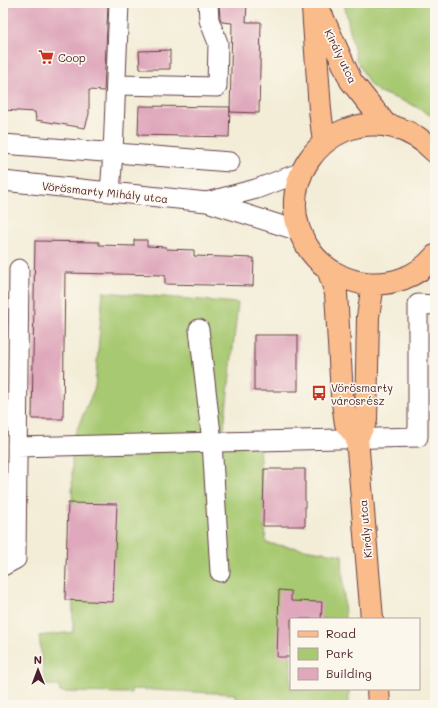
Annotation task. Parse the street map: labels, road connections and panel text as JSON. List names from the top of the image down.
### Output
{
  "streets": {
    "main road": ["Király utca"],
    "street": ["Vörösmarty Mihály utca"]
  },
  "places": {
    "supermarket": ["Coop"],
    "bus stop": ["Vörösmarty városrész"]
  },
  "legend": ["Road", "Park", "Building"],
  "north": "top"
}
